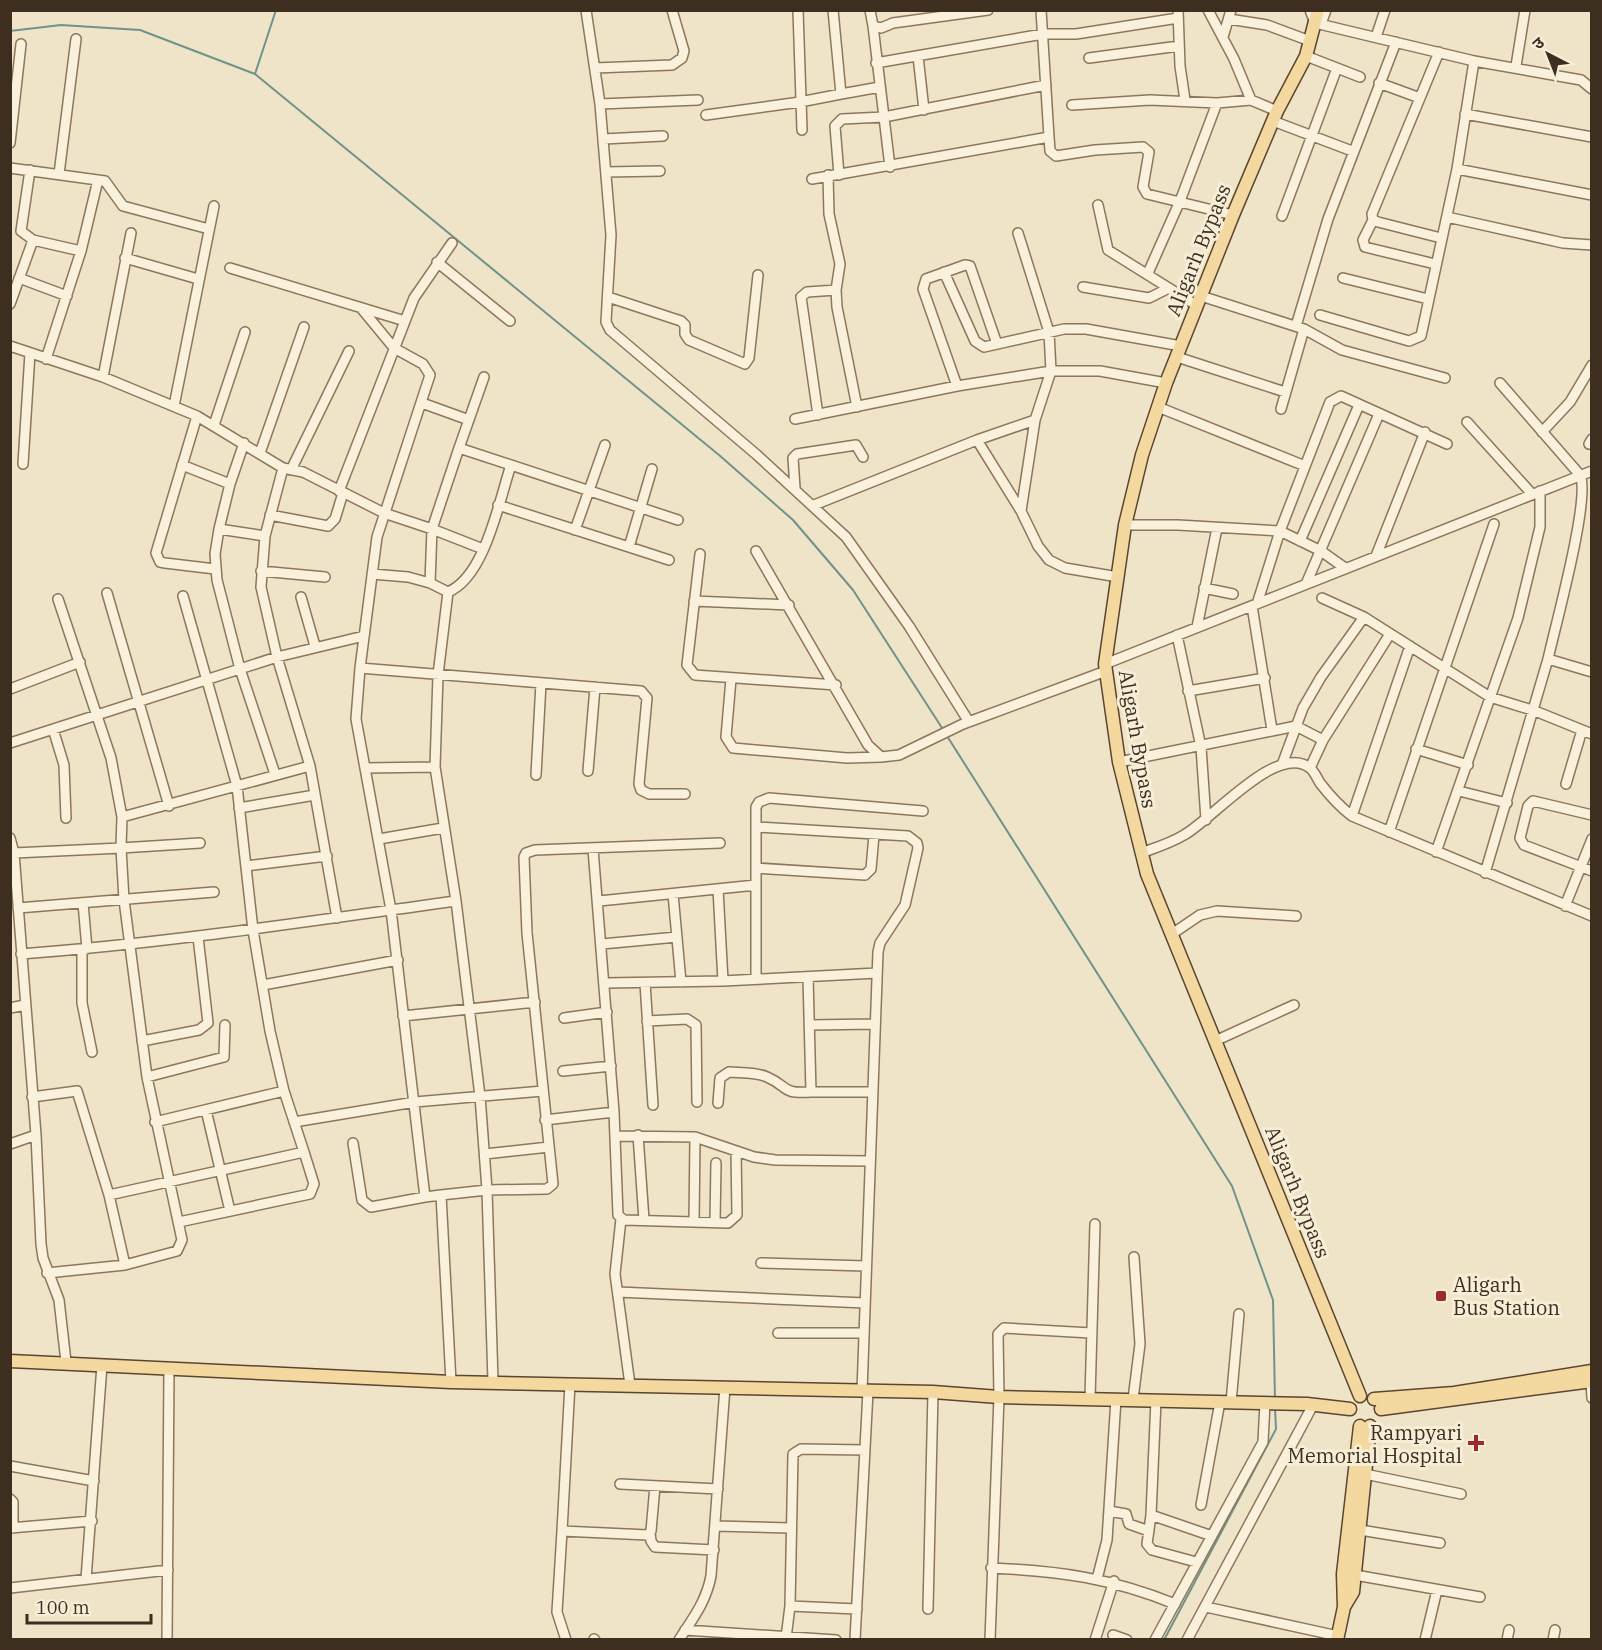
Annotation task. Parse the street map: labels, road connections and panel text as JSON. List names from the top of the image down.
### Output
{
  "streets": {
    "main road": ["Aligarh Bypass"]
  },
  "places": {
    "transit": ["Aligarh Bus Station"],
    "health": ["Rampyari Memorial Hospital"]
  },
  "scale_bar": "100 m",
  "north": "top left"
}
